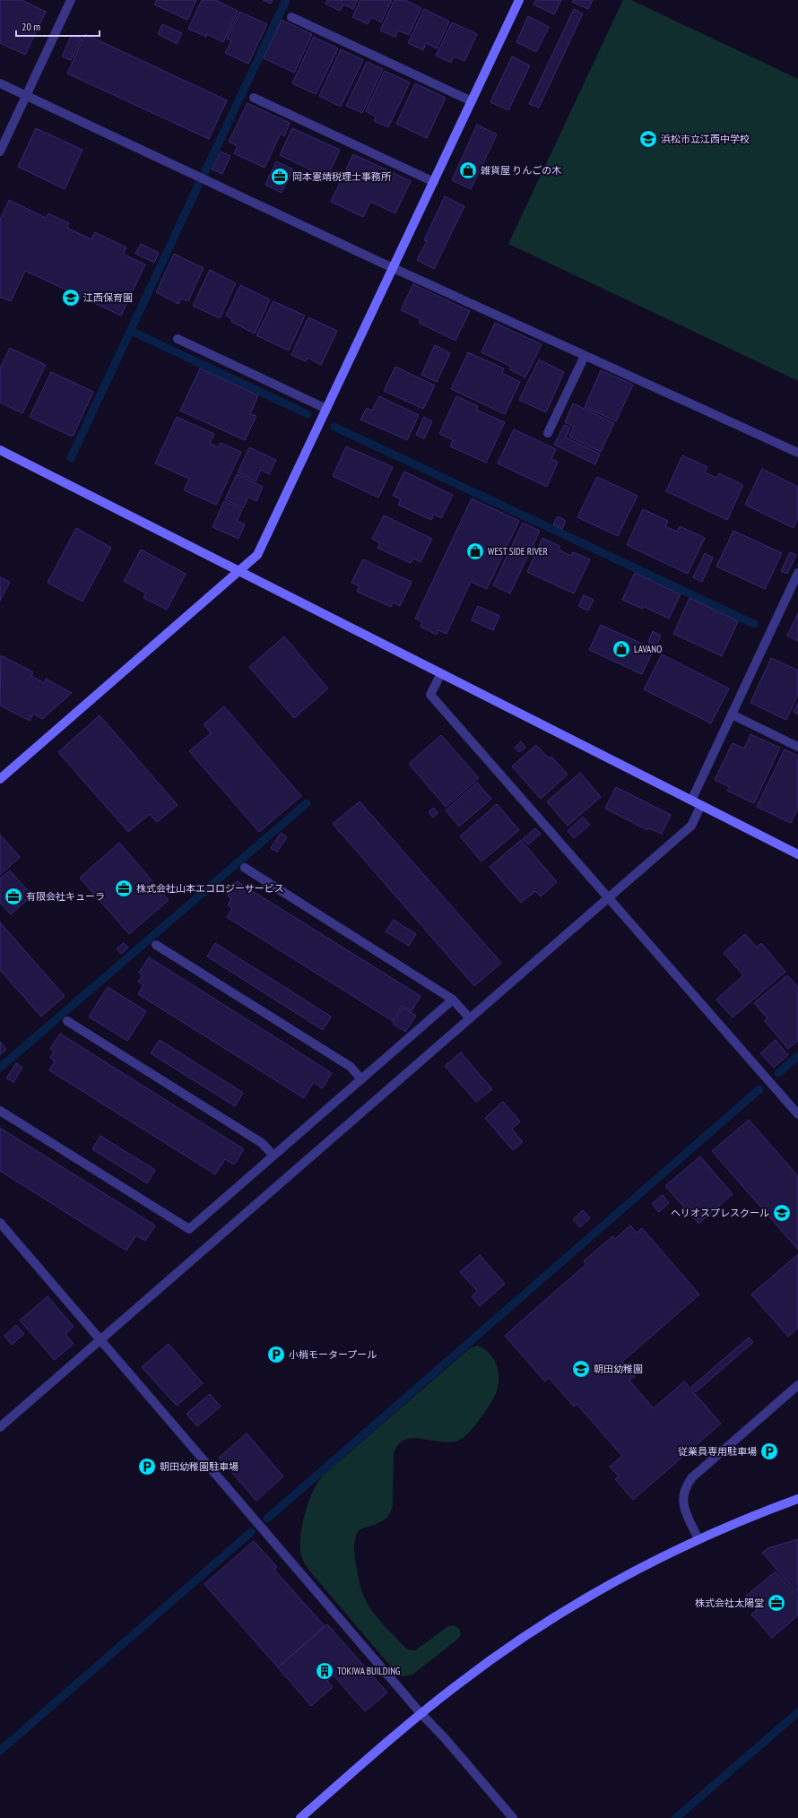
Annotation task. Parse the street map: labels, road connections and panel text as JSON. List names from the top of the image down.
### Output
{
  "places": {
    "school or university": [
      "浜松市立江西中学校",
      "江西保育園",
      "ヘリオスプレスクール",
      "朝田幼稚園"
    ],
    "shop": ["雑貨屋 りんごの木", "WEST SIDE RIVER", "LAVANO"],
    "office": [
      "岡本憲靖税理士事務所",
      "株式会社山本エコロジーサービス",
      "有限会社キューラ",
      "株式会社太陽堂"
    ],
    "parking": ["小梢モータープール", "従業員専用駐車場", "朝田幼稚園駐車場"],
    "building": ["TOKIWA BUILDING"]
  },
  "scale_bar": "20 m"
}
